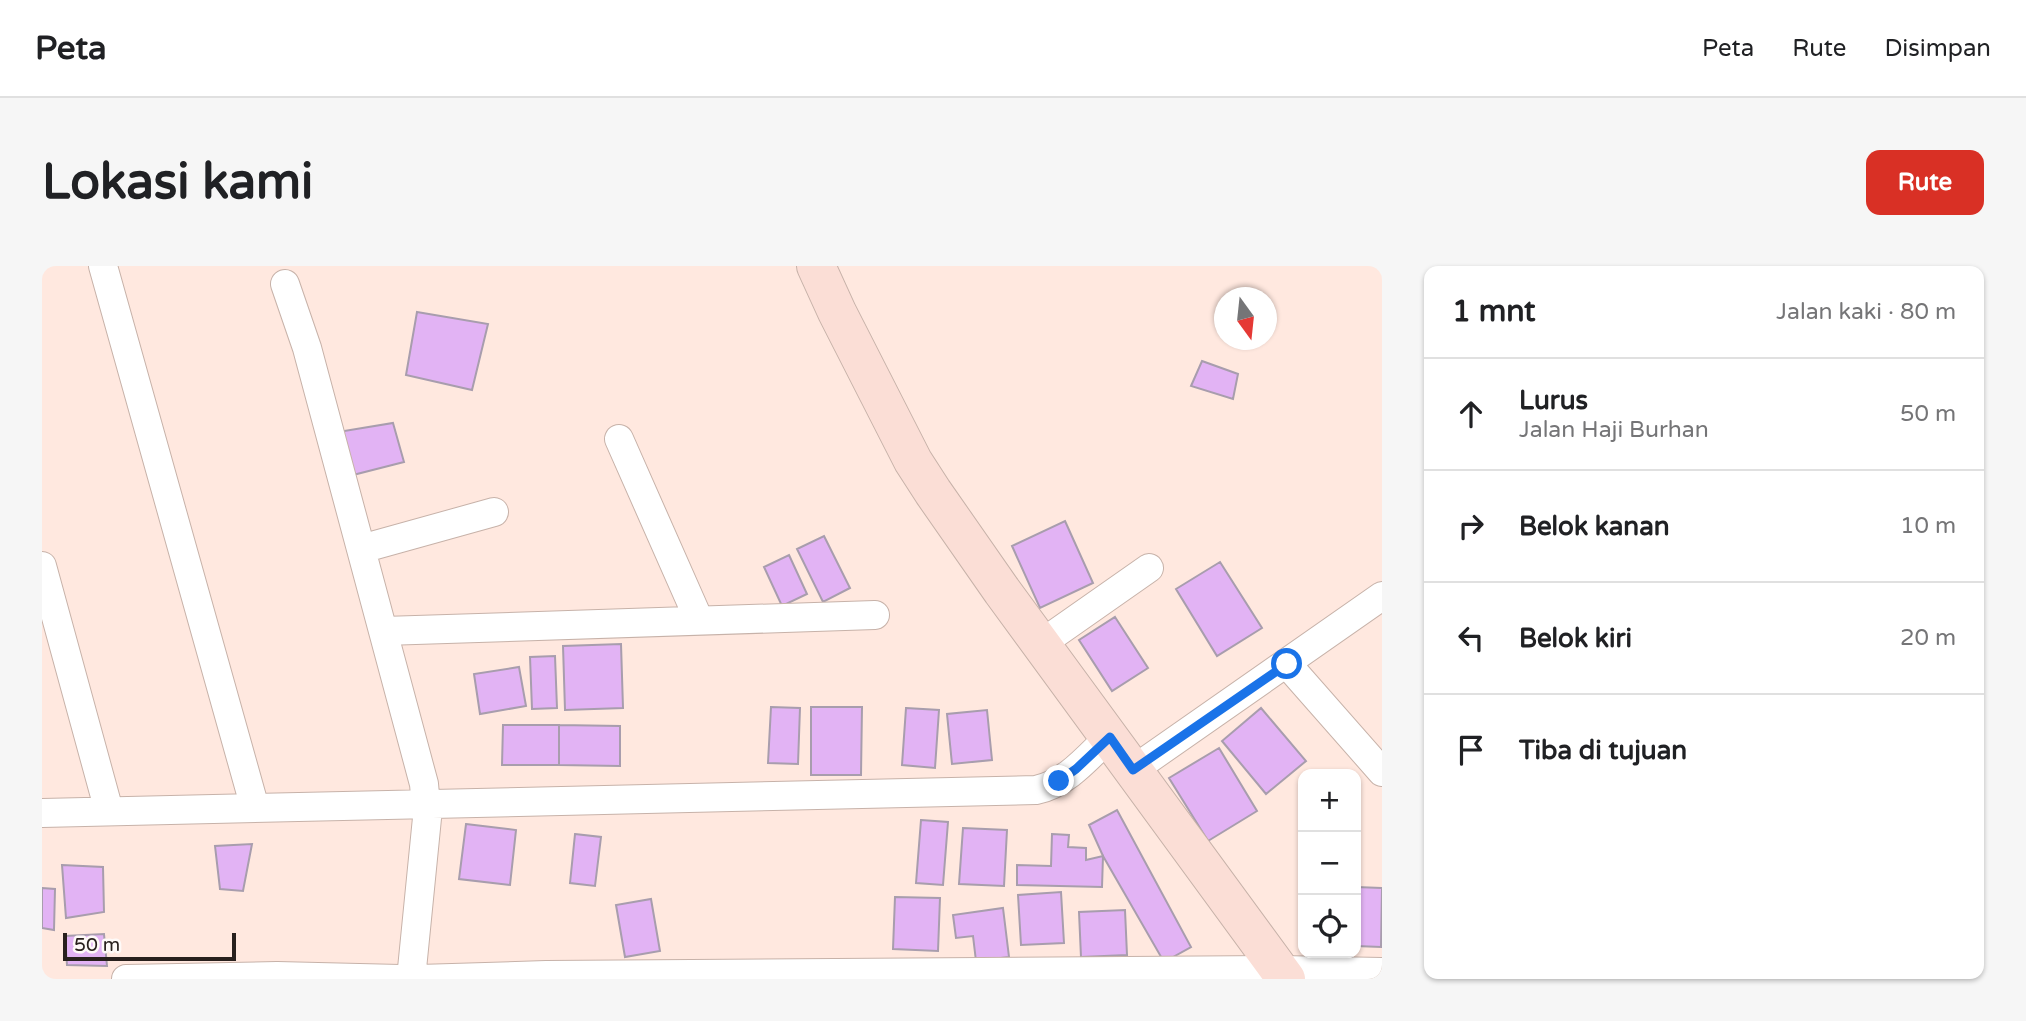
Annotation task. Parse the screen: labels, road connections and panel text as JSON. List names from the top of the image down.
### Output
{
  "scale_bar": "50 m",
  "north": "bottom",
  "page": {
    "header": "Peta",
    "nav": ["Peta", "Rute", "Disimpan"],
    "buttons": "Rute",
    "title": "Lokasi kami",
    "heading": ["1 mnt", "Jalan kaki · 80 m"],
    "list": [
      ["Lurus", "Jalan Haji Burhan", "50 m"],
      ["Belok kanan", "10 m"],
      ["Belok kiri", "20 m"],
      "Tiba di tujuan"
    ],
    "map_buttons": ["+", "−"],
    "scale": "50 m"
  }
}
